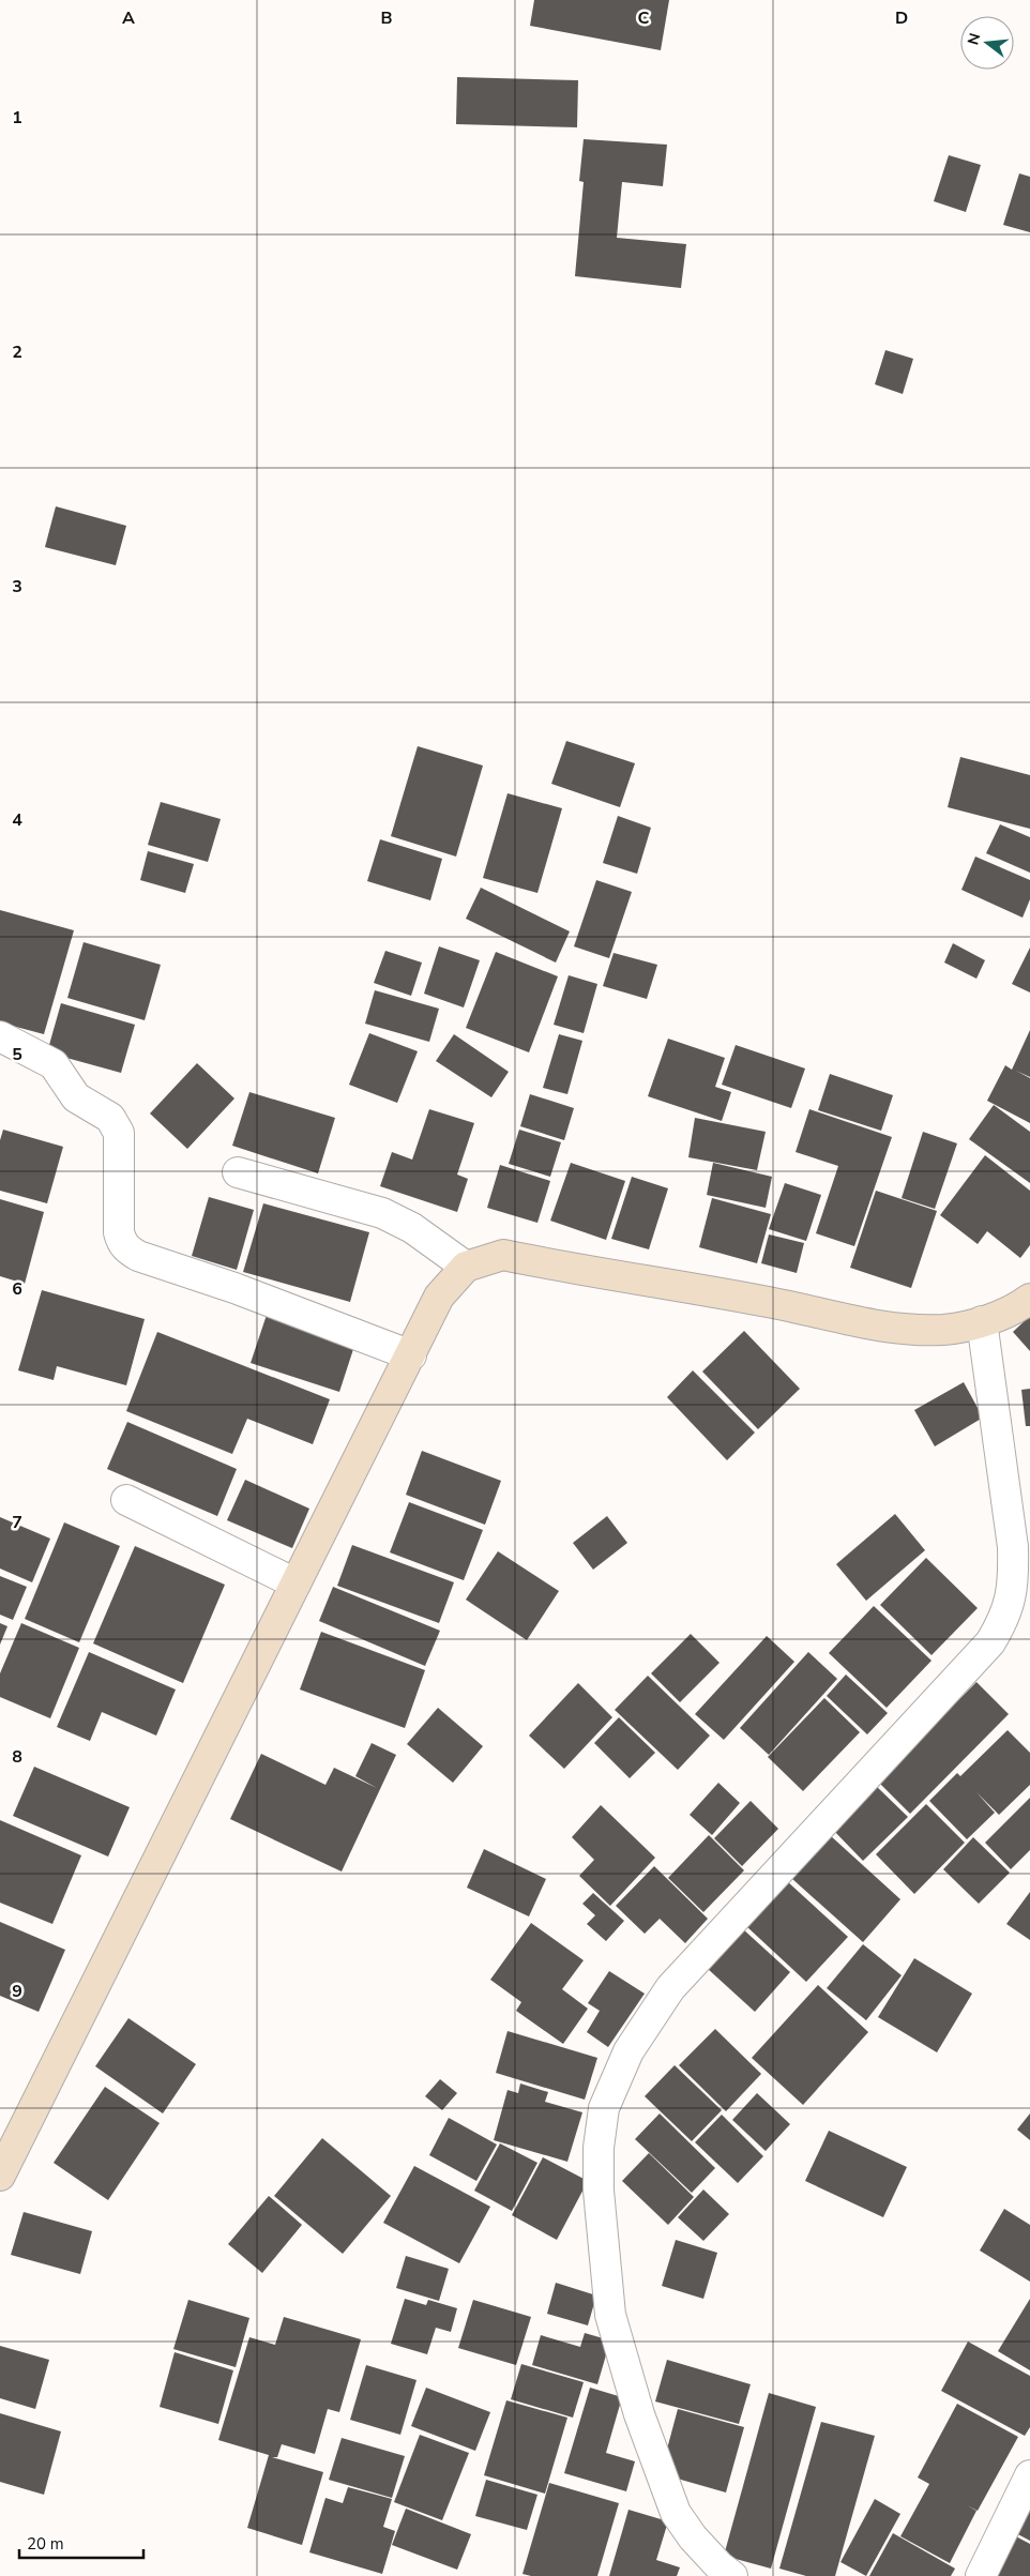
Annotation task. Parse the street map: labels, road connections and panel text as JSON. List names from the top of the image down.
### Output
{
  "scale_bar": "20 m",
  "north": "left",
  "grid": {
    "columns": [
      "A",
      "B",
      "C",
      "D"
    ],
    "rows": [
      "1",
      "2",
      "3",
      "4",
      "5",
      "6",
      "7",
      "8",
      "9"
    ]
  }
}
